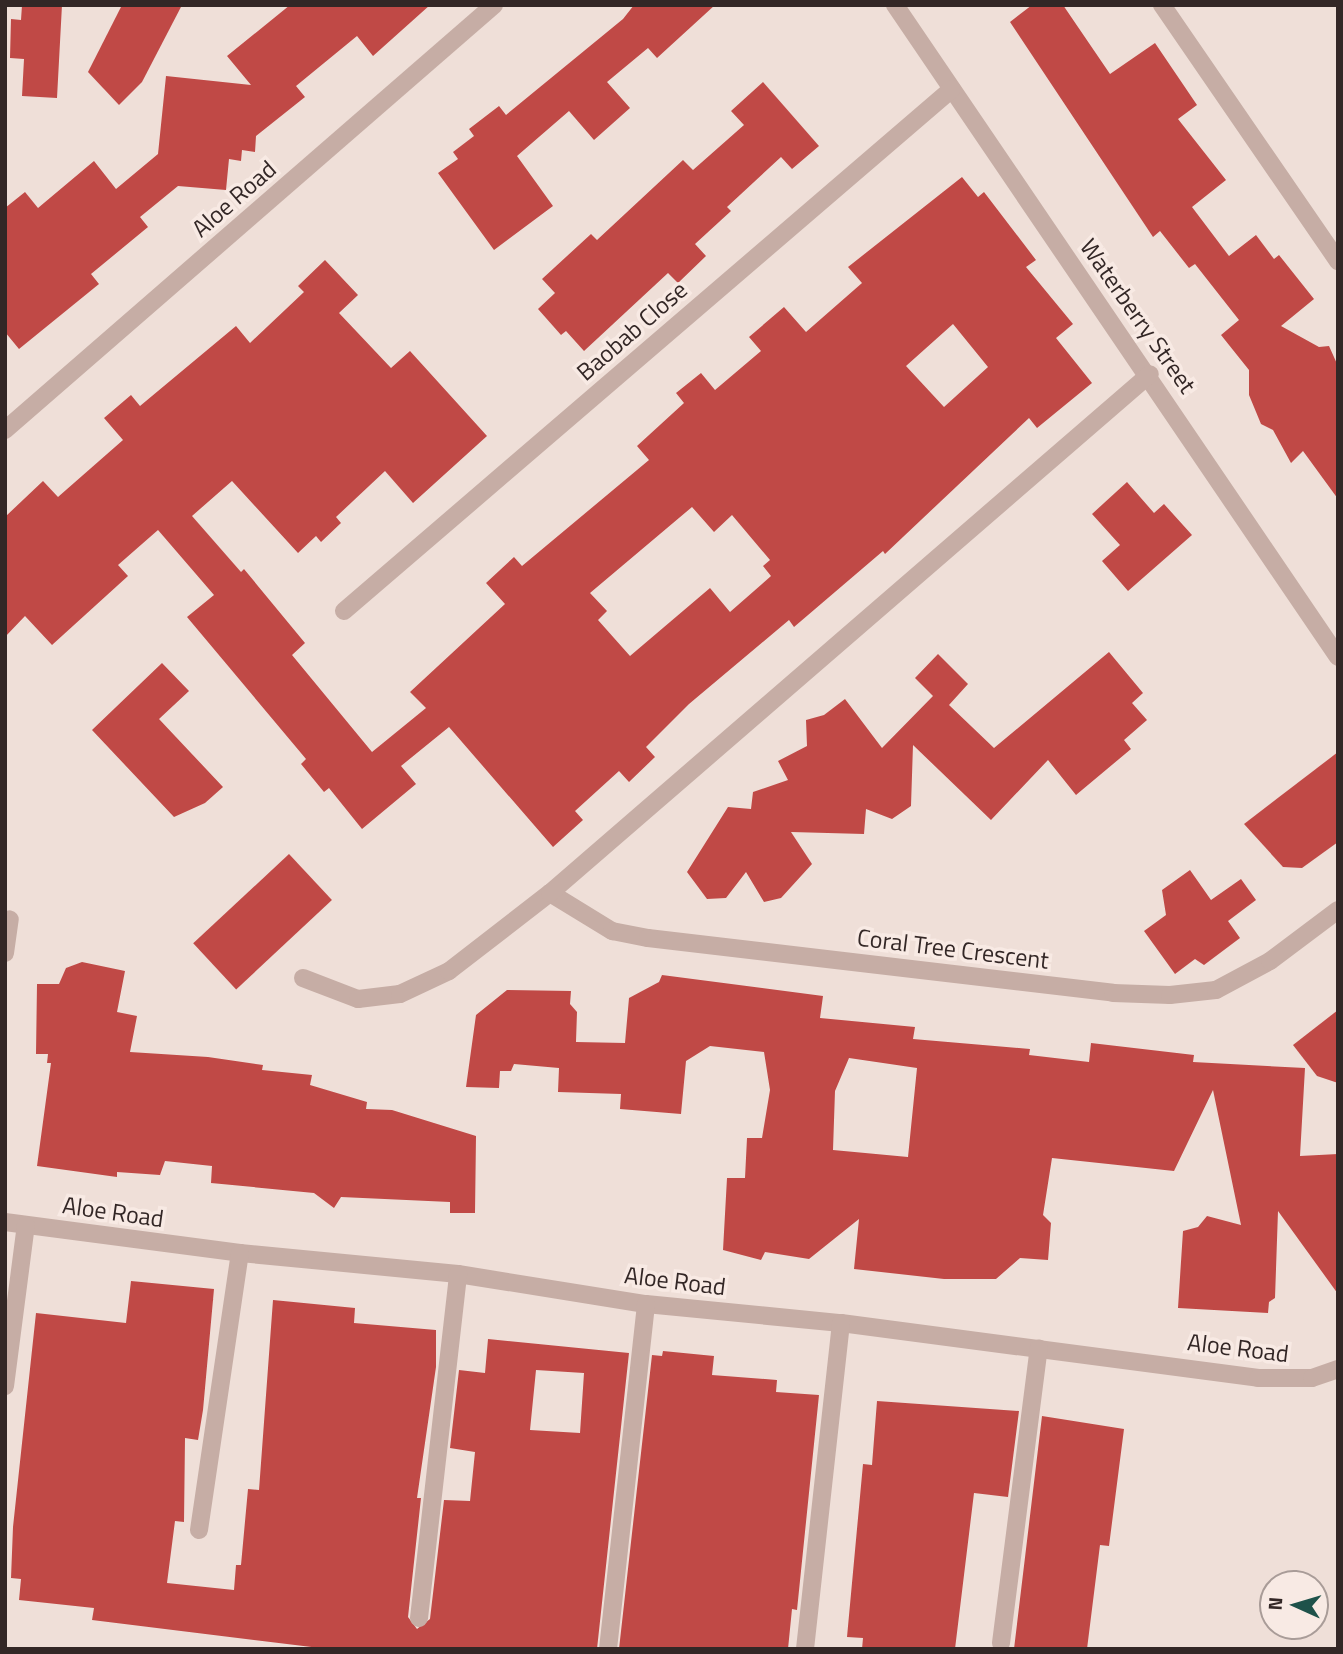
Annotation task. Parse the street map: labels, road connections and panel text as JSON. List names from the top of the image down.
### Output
{
  "streets": {
    "street": [
      "Aloe Road",
      "Waterberry Street",
      "Baobab Close",
      "Coral Tree Crescent"
    ]
  },
  "crossings": [
    ["Waterberry Street", "Baobab Close"]
  ],
  "north": "left"
}
